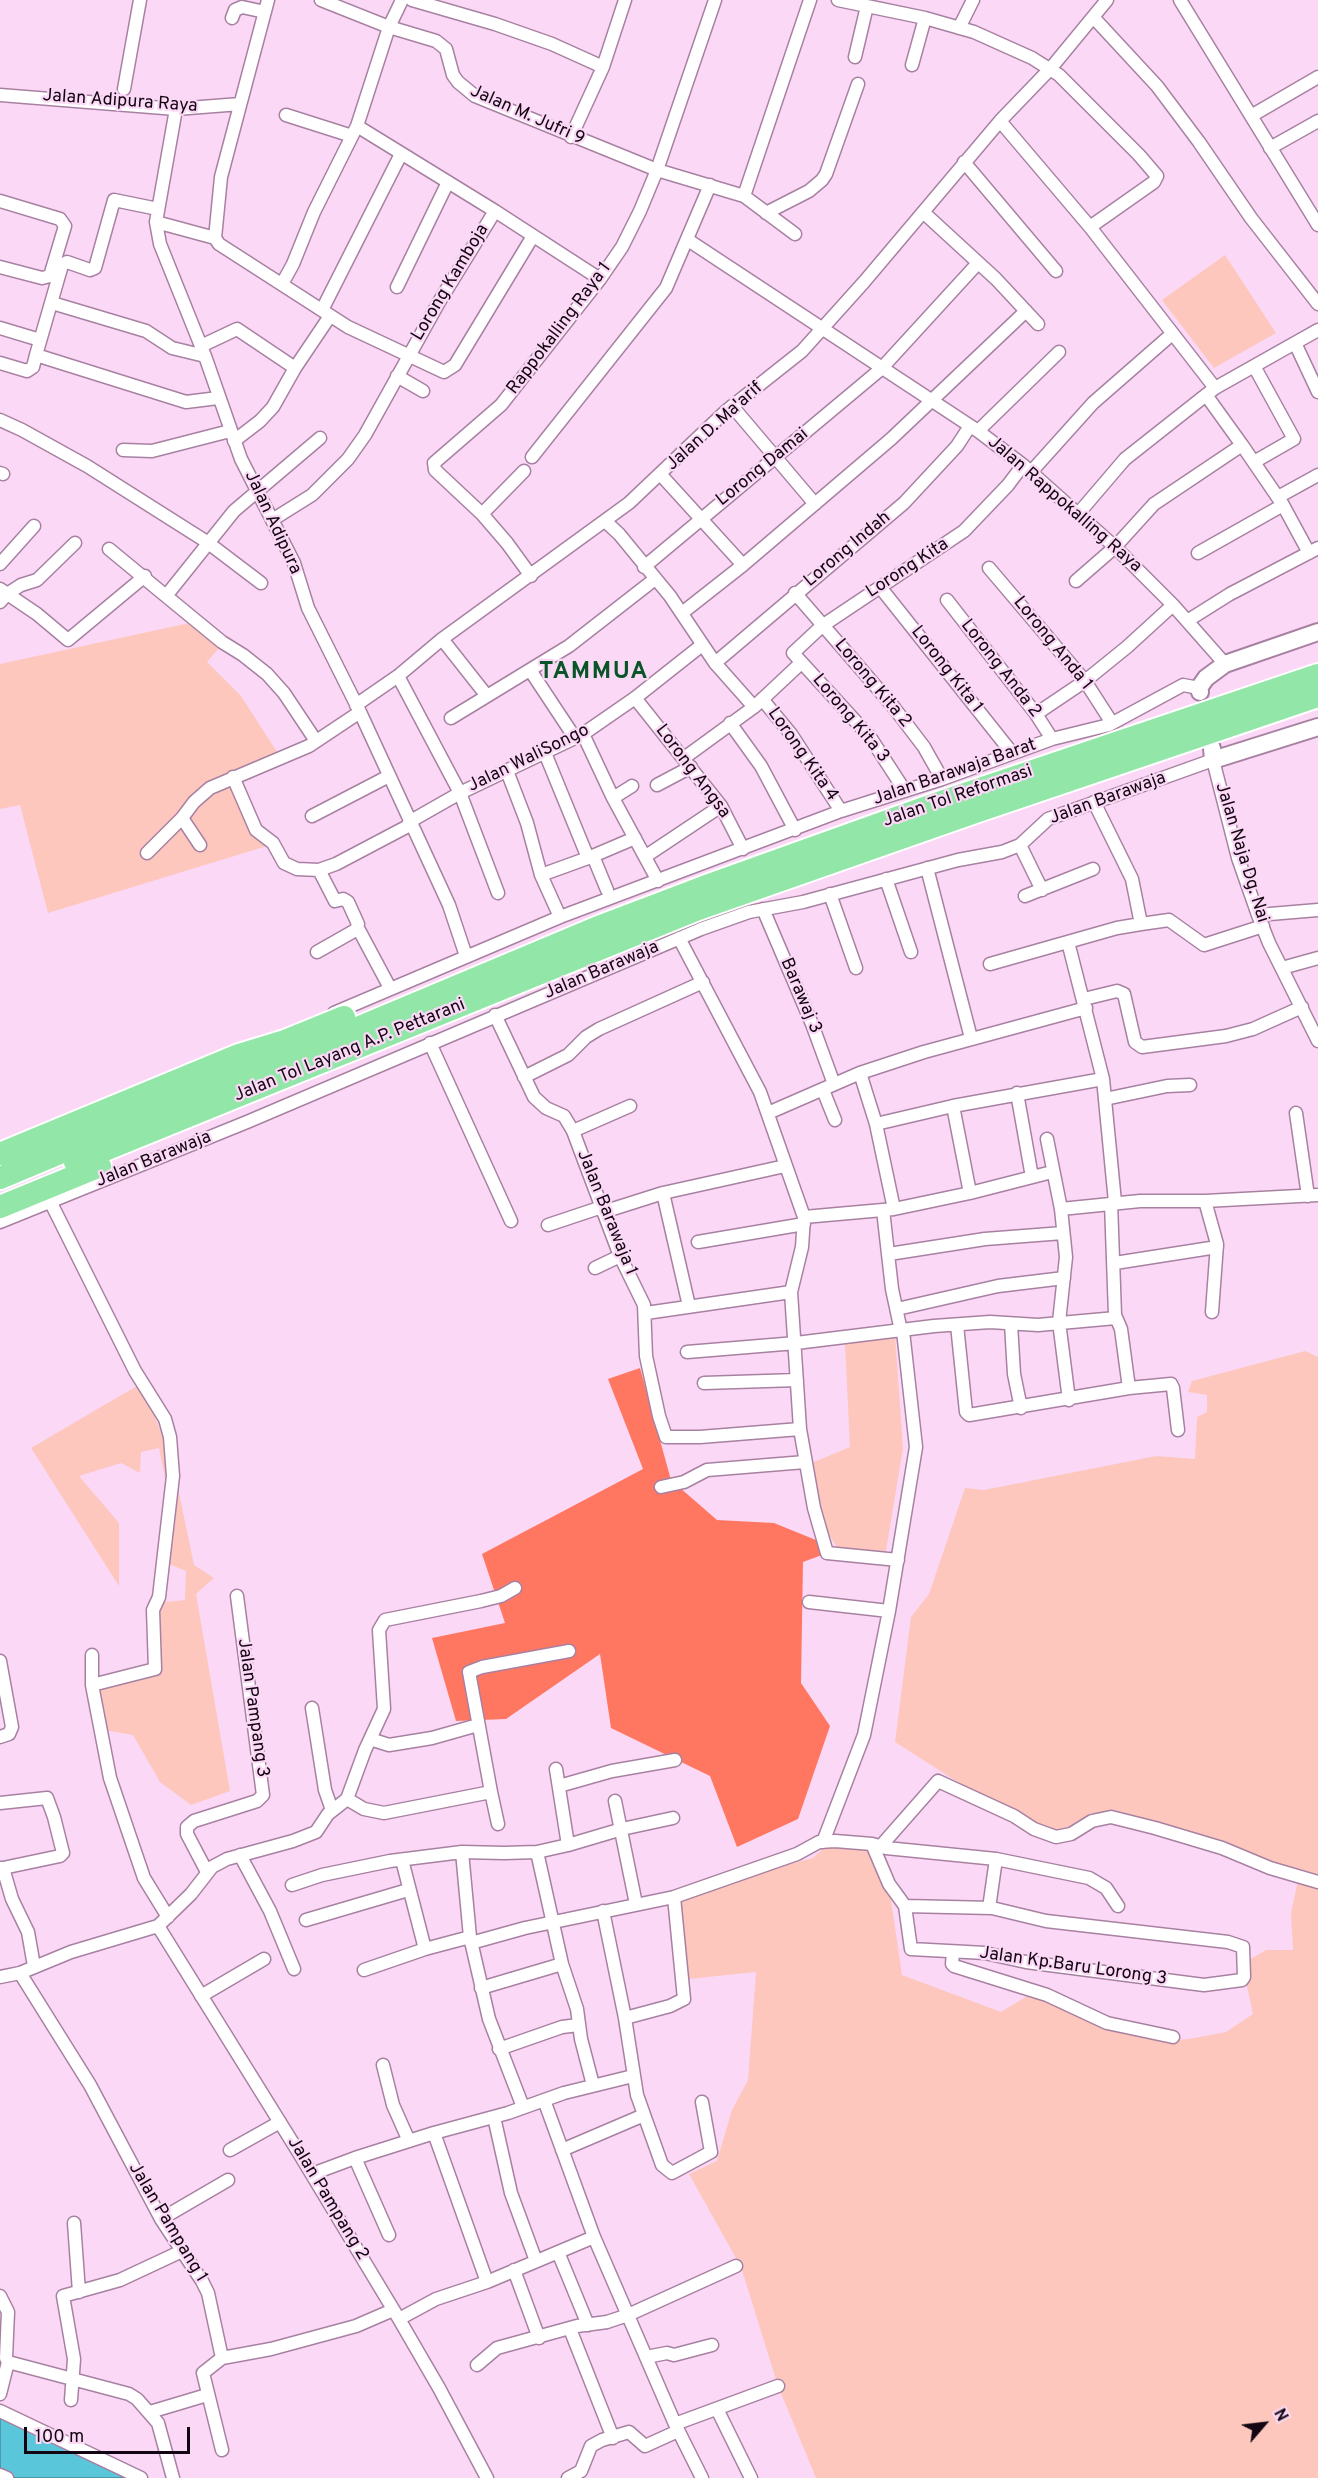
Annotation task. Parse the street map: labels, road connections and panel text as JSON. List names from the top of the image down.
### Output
{
  "streets": {
    "highway": ["Jalan Tol Reformasi", "Jalan Tol Layang A.P. Pettarani"],
    "street": [
      "Jalan Adipura Raya",
      "Jalan M. Jufri 9",
      "Lorong Kamboja",
      "Rappokalling Raya 1",
      "Jalan D. Ma'arif",
      "Lorong Damai",
      "Jalan Rappokalling Raya",
      "Jalan Adipura",
      "Lorong Indah",
      "Lorong Kita",
      "Lorong Anda 1",
      "Lorong Anda 2",
      "Lorong Kita 1",
      "Lorong Kita 2",
      "Lorong Kita 3",
      "Lorong Kita 4",
      "Jalan WaliSongo",
      "Lorong Angsa",
      "Jalan Barawaja Barat",
      "Jalan Barawaja",
      "Jalan Naja Dg. Nai",
      "Barawaj 3",
      "Jalan Barawaja 1",
      "Jalan Pampang 3",
      "Jalan Kp.Baru Lorong 3",
      "Jalan Pampang 2",
      "Jalan Pampang 1"
    ]
  },
  "crossings": [
    ["Jalan Adipura Raya", "Jalan Adipura"],
    ["Jalan M. Jufri 9", "Rappokalling Raya 1"],
    ["Lorong Kamboja", "Jalan Adipura"],
    ["Jalan D. Ma'arif", "Jalan Rappokalling Raya"],
    ["Jalan D. Ma'arif", "Jalan Adipura"],
    ["Jalan D. Ma'arif", "Lorong Kita 4"],
    ["Lorong Damai", "Jalan Rappokalling Raya"],
    ["Lorong Damai", "Lorong Kita 4"],
    ["Jalan Rappokalling Raya", "Lorong Indah"],
    ["Jalan Rappokalling Raya", "Lorong Kita"],
    ["Jalan Adipura", "Jalan WaliSongo"],
    ["Jalan Adipura", "Jalan Barawaja Barat"],
    ["Lorong Indah", "Lorong Kita 2"],
    ["Lorong Indah", "Lorong Kita 4"],
    ["Lorong Kita", "Lorong Kita 1"],
    ["Lorong Kita", "Lorong Kita 2"],
    ["Lorong Kita", "Lorong Kita 3"],
    ["Lorong Anda 1", "Jalan Barawaja Barat"],
    ["Lorong Anda 2", "Jalan Barawaja Barat"],
    ["Lorong Kita 1", "Jalan Barawaja Barat"],
    ["Lorong Kita 2", "Jalan Barawaja Barat"],
    ["Lorong Kita 3", "Lorong Kita 4"],
    ["Lorong Kita 3", "Lorong Angsa"],
    ["Lorong Kita 3", "Jalan Barawaja Barat"],
    ["Lorong Kita 4", "Jalan WaliSongo"],
    ["Lorong Kita 4", "Jalan Barawaja Barat"],
    ["Jalan WaliSongo", "Lorong Angsa"],
    ["Lorong Angsa", "Jalan Barawaja Barat"],
    ["Jalan Tol Reformasi", "Jalan Tol Layang A.P. Pettarani"],
    ["Jalan Barawaja", "Jalan Naja Dg. Nai"],
    ["Jalan Barawaja", "Barawaj 3"],
    ["Jalan Barawaja", "Jalan Barawaja 1"]
  ],
  "districts": ["TAMMUA"],
  "scale_bar": "100 m",
  "north": "top right"
}
